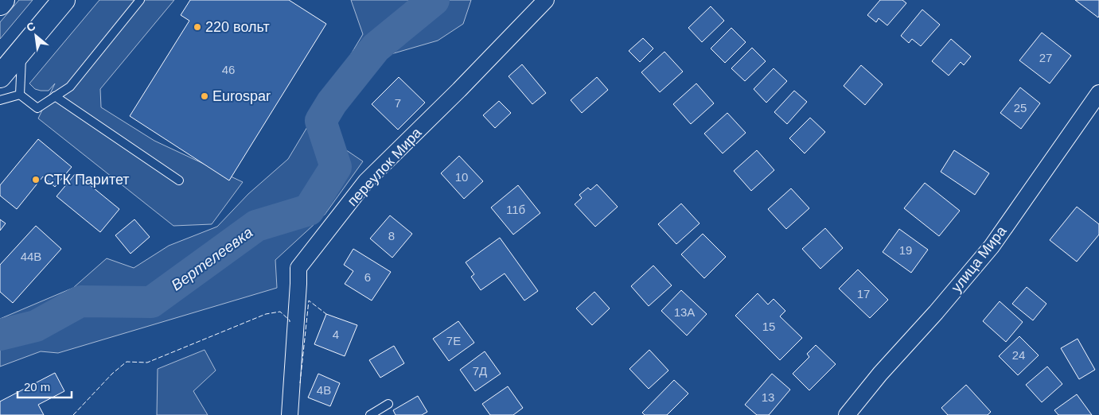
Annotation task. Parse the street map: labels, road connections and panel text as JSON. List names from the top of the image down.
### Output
{
  "streets": {
    "street": ["переулок Мира", "улица Мира"]
  },
  "water": ["Вертелеевка"],
  "places": ["220 вольт", "Eurospar", "СТК Паритет"],
  "house_numbers": [
    "27",
    "46",
    "7",
    "25",
    "10",
    "11б",
    "8",
    "19",
    "44В",
    "6",
    "17",
    "13А",
    "15",
    "4",
    "7Е",
    "24",
    "7Д",
    "4В",
    "13"
  ],
  "scale_bar": "20 m",
  "north": "top left"
}
